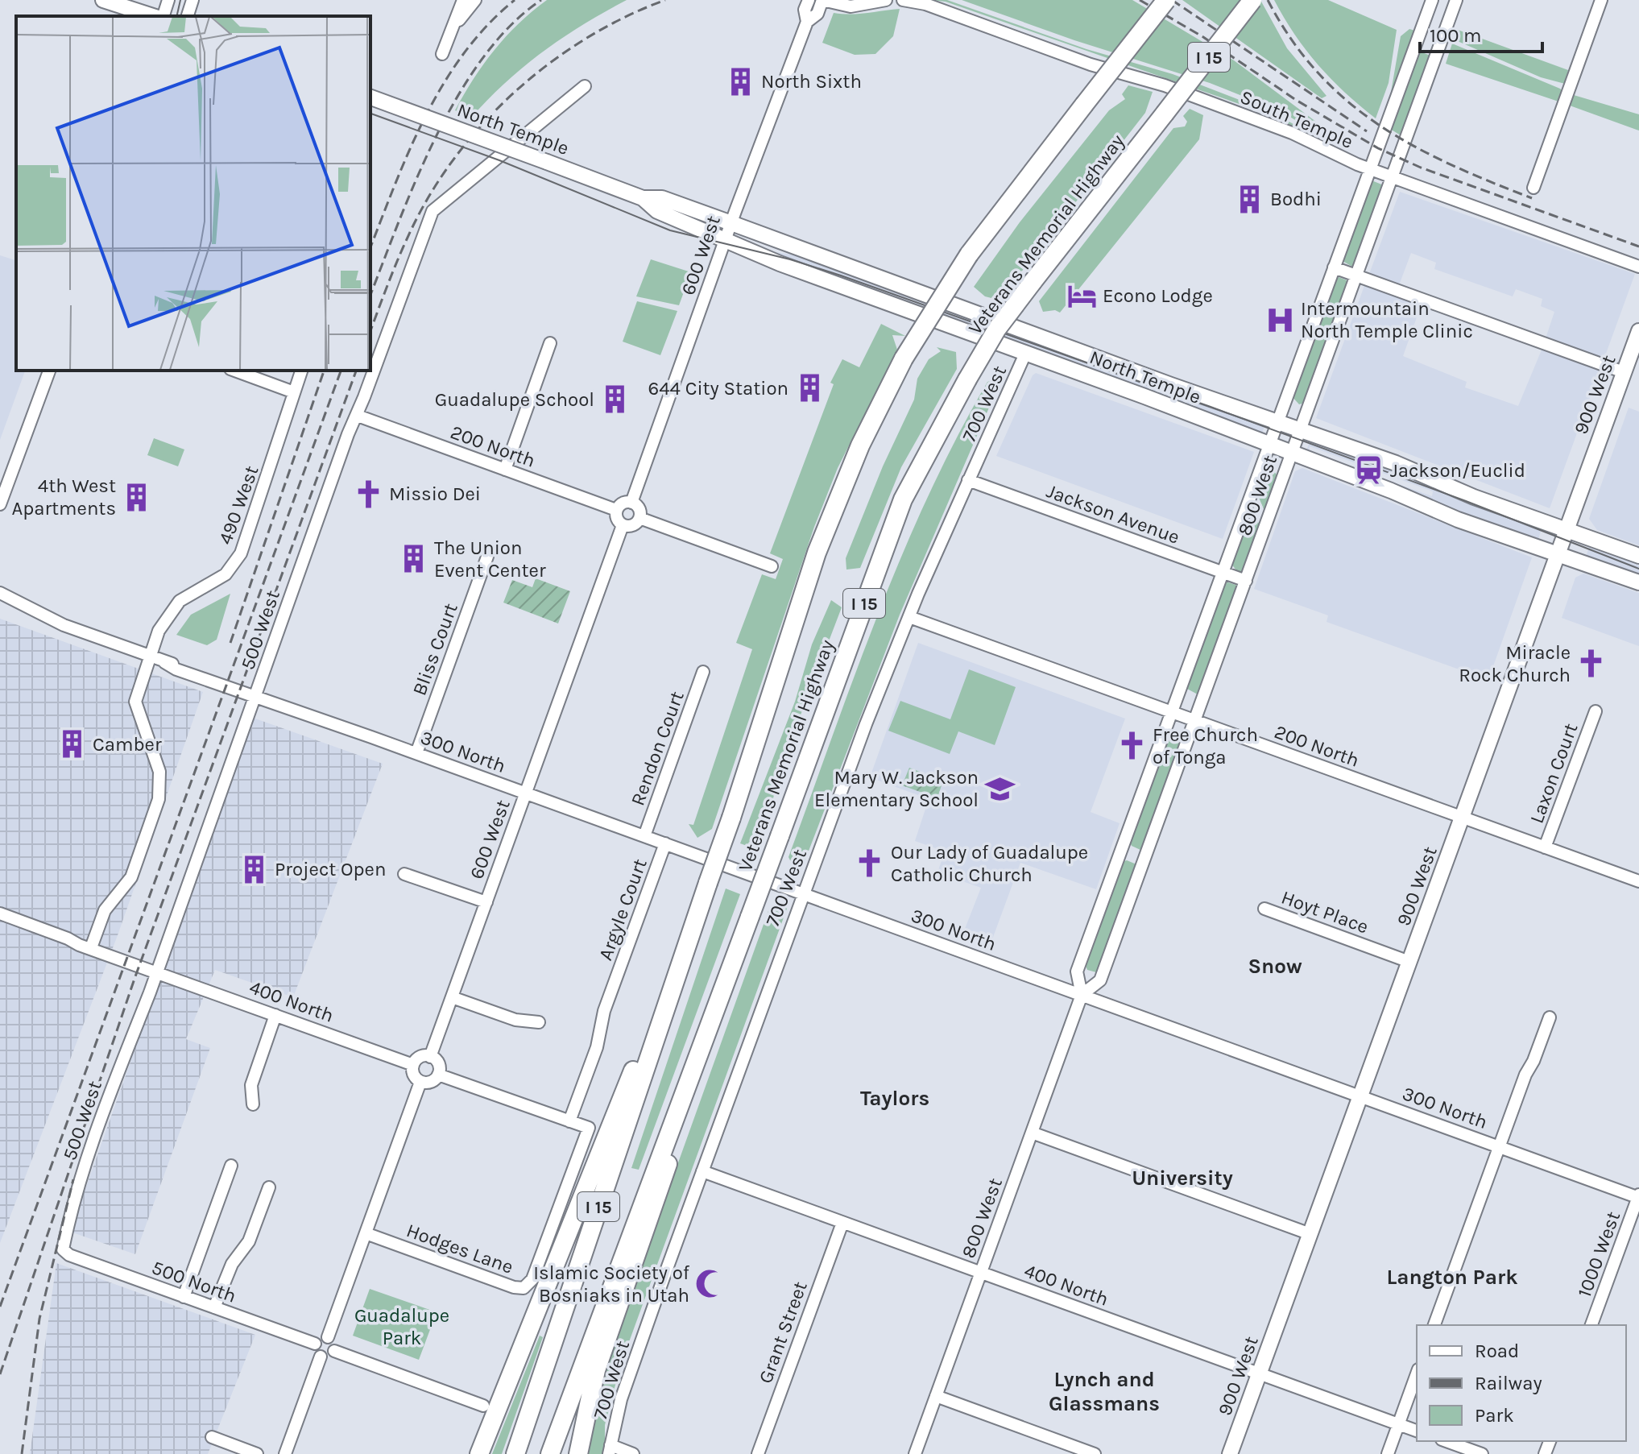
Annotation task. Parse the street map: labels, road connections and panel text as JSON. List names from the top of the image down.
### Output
{
  "streets": {
    "highway": ["I 15", "Veterans Memorial Highway"],
    "main road": ["North Temple", "900 West"],
    "street": [
      "South Temple",
      "600 West",
      "700 West",
      "200 North",
      "800 West",
      "490 West",
      "Jackson Avenue",
      "500 West",
      "Bliss Court",
      "Rendon Court",
      "300 North",
      "Laxon Court",
      "Argyle Court",
      "Hoyt Place",
      "400 North",
      "Hodges Lane",
      "1000 West",
      "500 North",
      "Grant Street"
    ]
  },
  "crossings": [
    ["South Temple", "800 West"],
    ["North Temple", "600 West"],
    ["North Temple", "900 West"],
    ["North Temple", "700 West"],
    ["North Temple", "800 West"],
    ["600 West", "200 North"],
    ["600 West", "300 North"],
    ["600 West", "400 North"],
    ["900 West", "200 North"],
    ["900 West", "300 North"],
    ["900 West", "Hoyt Place"],
    ["900 West", "400 North"],
    ["700 West", "200 North"],
    ["700 West", "Jackson Avenue"],
    ["700 West", "300 North"],
    ["700 West", "400 North"],
    ["200 North", "800 West"],
    ["200 North", "500 West"],
    ["200 North", "Laxon Court"],
    ["800 West", "Jackson Avenue"],
    ["800 West", "300 North"],
    ["800 West", "400 North"],
    ["490 West", "300 North"],
    ["490 West", "400 North"],
    ["500 West", "300 North"],
    ["500 West", "400 North"],
    ["500 West", "500 North"],
    ["Bliss Court", "300 North"],
    ["Rendon Court", "300 North"],
    ["300 North", "Argyle Court"],
    ["300 North", "1000 West"],
    ["Argyle Court", "Hodges Lane"],
    ["400 North", "Grant Street"]
  ],
  "districts": [
    "Snow",
    "Taylors",
    "University",
    "Langton Park",
    "Lynch and Glassmans"
  ],
  "parks": ["Guadalupe Park"],
  "places": {
    "building": [
      "North Sixth",
      "Bodhi",
      "644 City Station",
      "Guadalupe School",
      "4th West Apartments",
      "The Union Event Center",
      "Camber",
      "Project Open"
    ],
    "hotel": ["Econo Lodge"],
    "hospital": ["Intermountain North Temple Clinic"],
    "station": ["Jackson/Euclid"],
    "church": [
      "Missio Dei",
      "Miracle Rock Church",
      "Free Church of Tonga",
      "Our Lady of Guadalupe Catholic Church"
    ],
    "school or university": ["Mary W. Jackson Elementary School"],
    "mosque": ["Islamic Society of Bosniaks in Utah"]
  },
  "legend": ["Road", "Railway", "Park"],
  "scale_bar": "100 m"
}
